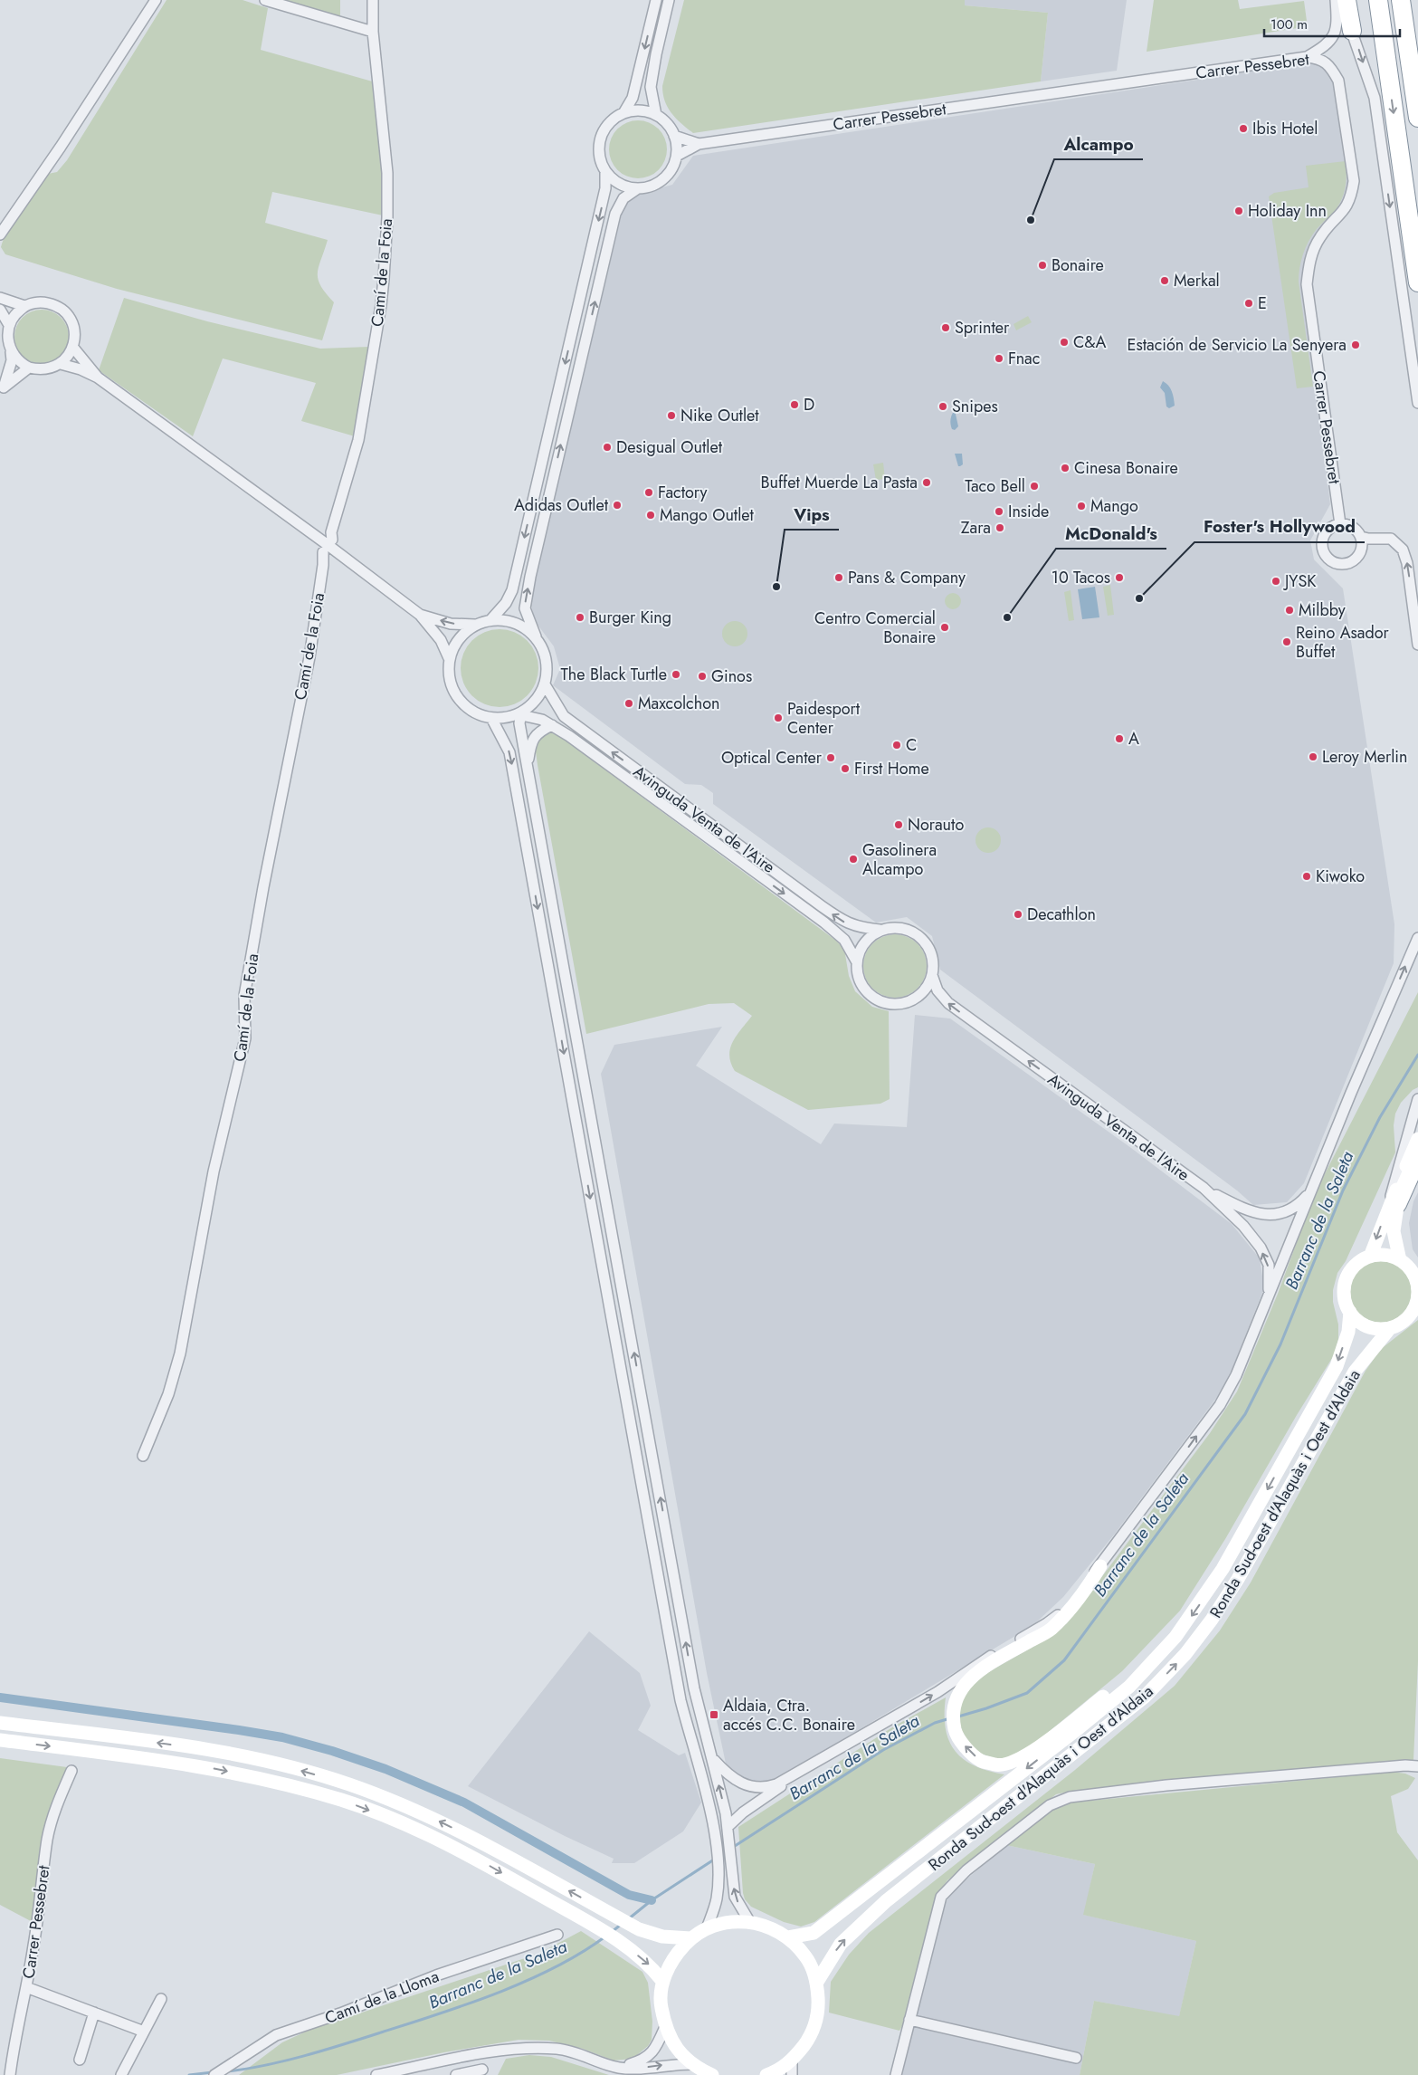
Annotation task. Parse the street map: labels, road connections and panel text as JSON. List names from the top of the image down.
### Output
{
  "streets": {
    "main road": ["Ronda Sud-oest d'Alaquàs i Oest d'Aldaia"],
    "street": [
      "Carrer Pessebret",
      "Camí de la Foia",
      "Avinguda Venta de l'Aire",
      "Camí de la Lloma"
    ]
  },
  "water": ["Barranc de la Saleta"],
  "places": {
    "other": [
      "Ibis Hotel",
      "Holiday Inn",
      "Alcampo",
      "Bonaire",
      "Merkal",
      "E",
      "Sprinter",
      "C&A",
      "Estación de Servicio La Senyera",
      "Fnac",
      "D",
      "Snipes",
      "Nike Outlet",
      "Desigual Outlet",
      "Cinesa Bonaire",
      "Buffet Muerde La Pasta",
      "Taco Bell",
      "Factory",
      "Adidas Outlet",
      "Mango",
      "Inside",
      "Mango Outlet",
      "Zara",
      "Pans & Company",
      "10 Tacos",
      "JYSK",
      "Vips",
      "Foster's Hollywood",
      "Milbby",
      "Burger King",
      "McDonald's",
      "Centro Comercial Bonaire",
      "Reino Asador Buffet",
      "The Black Turtle",
      "Ginos",
      "Maxcolchon",
      "Paidesport Center",
      "A",
      "C",
      "Leroy Merlin",
      "Optical Center",
      "First Home",
      "Norauto",
      "Gasolinera Alcampo",
      "Kiwoko",
      "Decathlon"
    ],
    "transit": ["Aldaia, Ctra. accés C.C. Bonaire"]
  },
  "scale_bar": "100 m"
}
